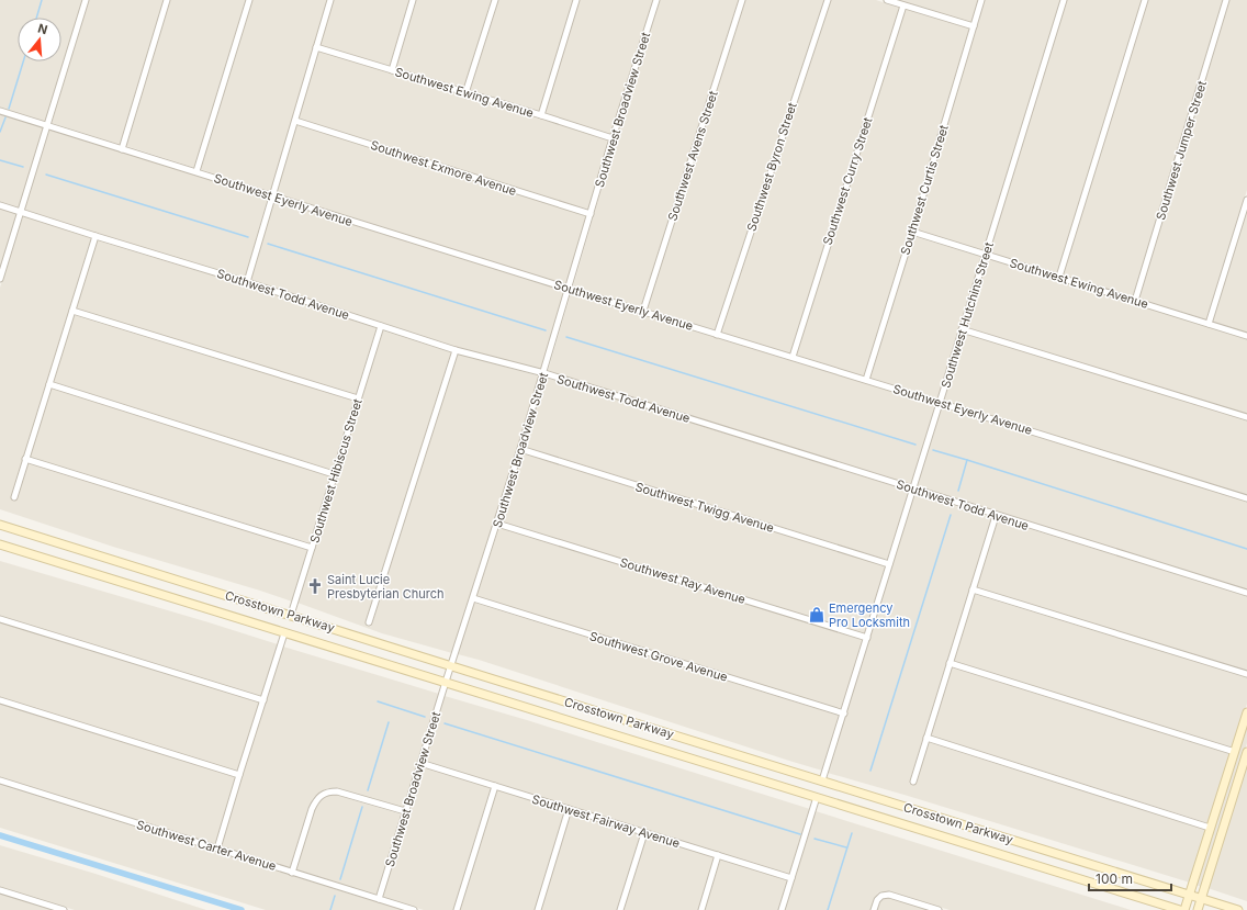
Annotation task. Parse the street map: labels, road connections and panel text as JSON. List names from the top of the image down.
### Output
{
  "streets": {
    "main road": ["Crosstown Parkway"],
    "street": [
      "Southwest Ewing Avenue",
      "Southwest Broadview Street",
      "Southwest Jumper Street",
      "Southwest Avens Street",
      "Southwest Byron Street",
      "Southwest Exmore Avenue",
      "Southwest Curry Street",
      "Southwest Curtis Street",
      "Southwest Eyerly Avenue",
      "Southwest Todd Avenue",
      "Southwest Hutchins Street",
      "Southwest Hibiscus Street",
      "Southwest Twigg Avenue",
      "Southwest Ray Avenue",
      "Southwest Grove Avenue",
      "Southwest Fairway Avenue",
      "Southwest Carter Avenue"
    ]
  },
  "crossings": [
    ["Southwest Ewing Avenue", "Southwest Broadview Street"],
    ["Southwest Ewing Avenue", "Southwest Jumper Street"],
    ["Southwest Ewing Avenue", "Southwest Curtis Street"],
    ["Southwest Ewing Avenue", "Southwest Hutchins Street"],
    ["Southwest Broadview Street", "Southwest Exmore Avenue"],
    ["Southwest Broadview Street", "Southwest Eyerly Avenue"],
    ["Southwest Broadview Street", "Southwest Todd Avenue"],
    ["Southwest Broadview Street", "Southwest Twigg Avenue"],
    ["Southwest Broadview Street", "Southwest Ray Avenue"],
    ["Southwest Broadview Street", "Crosstown Parkway"],
    ["Southwest Broadview Street", "Southwest Grove Avenue"],
    ["Southwest Broadview Street", "Southwest Fairway Avenue"],
    ["Southwest Broadview Street", "Southwest Carter Avenue"],
    ["Southwest Avens Street", "Southwest Eyerly Avenue"],
    ["Southwest Byron Street", "Southwest Eyerly Avenue"],
    ["Southwest Curry Street", "Southwest Eyerly Avenue"],
    ["Southwest Curtis Street", "Southwest Eyerly Avenue"],
    ["Southwest Eyerly Avenue", "Southwest Hutchins Street"],
    ["Southwest Todd Avenue", "Southwest Hutchins Street"],
    ["Southwest Todd Avenue", "Southwest Hibiscus Street"],
    ["Southwest Hutchins Street", "Southwest Twigg Avenue"],
    ["Southwest Hutchins Street", "Southwest Ray Avenue"],
    ["Southwest Hutchins Street", "Crosstown Parkway"],
    ["Southwest Hutchins Street", "Southwest Grove Avenue"],
    ["Southwest Hibiscus Street", "Crosstown Parkway"]
  ],
  "places": {
    "church": ["Saint Lucie Presbyterian Church"],
    "shop": ["Emergency Pro Locksmith"]
  },
  "scale_bar": "100 m",
  "north": "top"
}
